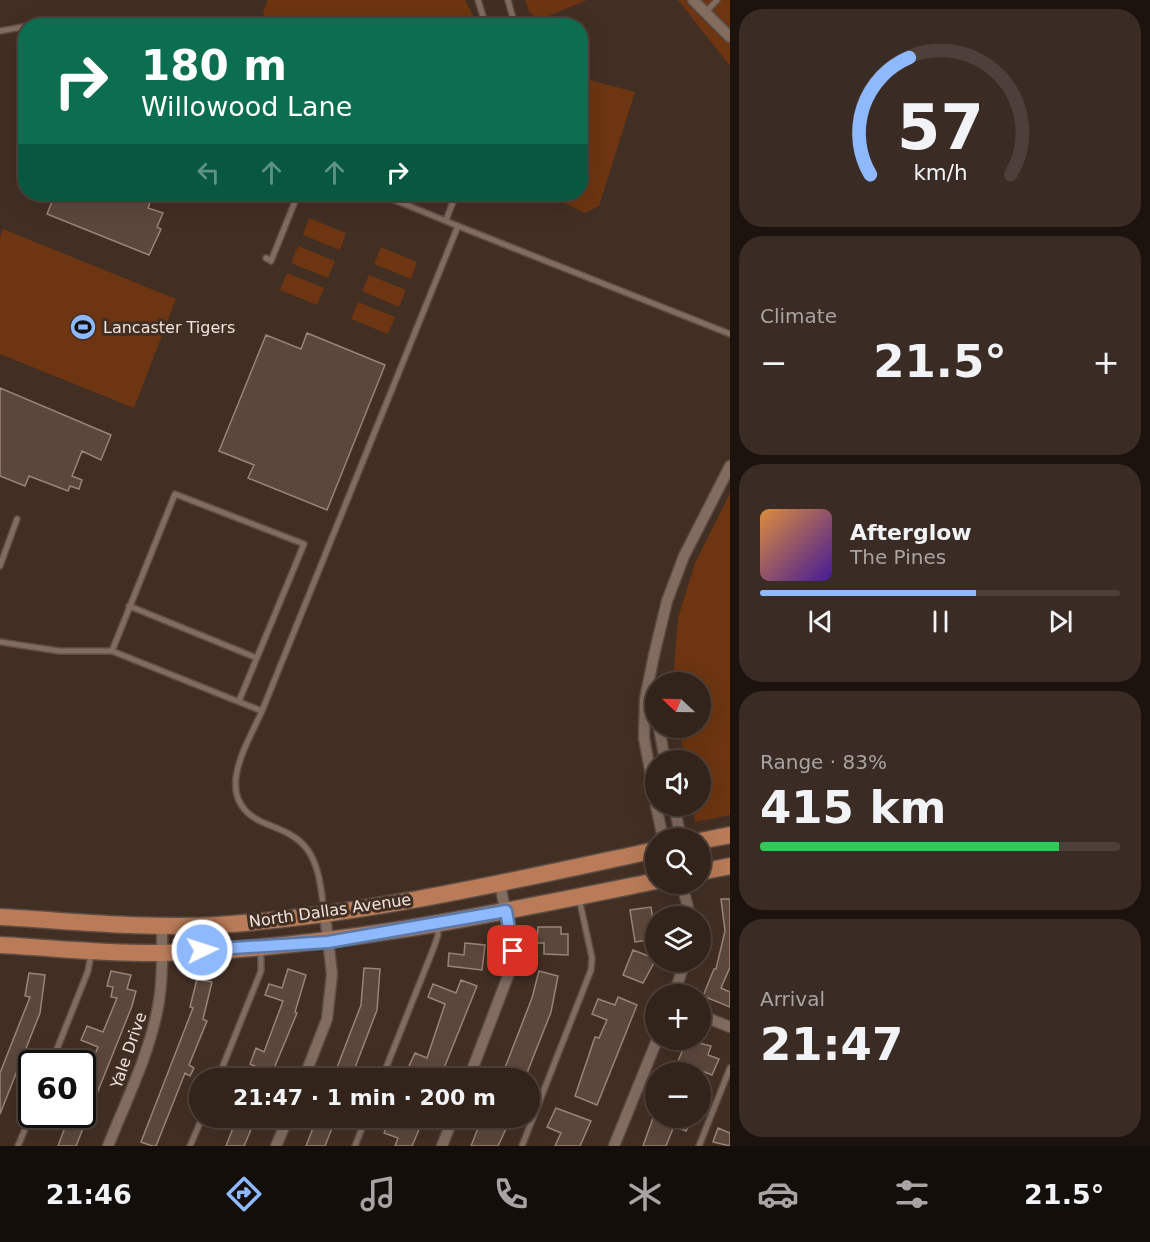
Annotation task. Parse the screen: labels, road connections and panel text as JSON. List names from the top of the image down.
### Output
{
  "streets": {
    "main road": ["North Dallas Avenue"],
    "street": ["Yale Drive"]
  },
  "crossings": [
    ["North Dallas Avenue", "Yale Drive"]
  ],
  "places": {
    "sports": ["Lancaster Tigers"]
  },
  "north": "left",
  "page": {
    "turn": ["180 m", "Willowood Lane"],
    "tile": [
      "Climate",
      ["Range · 83%", "415 km"],
      ["Arrival", "21:47"]
    ],
    "heat": ["−", "21.5°", "+"],
    "song": ["Afterglow", "The Pines"],
    "map_buttons": ["+", "−"],
    "limit": "60",
    "trip": "21:47 · 1 min · 200 m",
    "tabs": ["21:46", "21.5°"],
    "gauge": ["57", "km/h"]
  }
}
